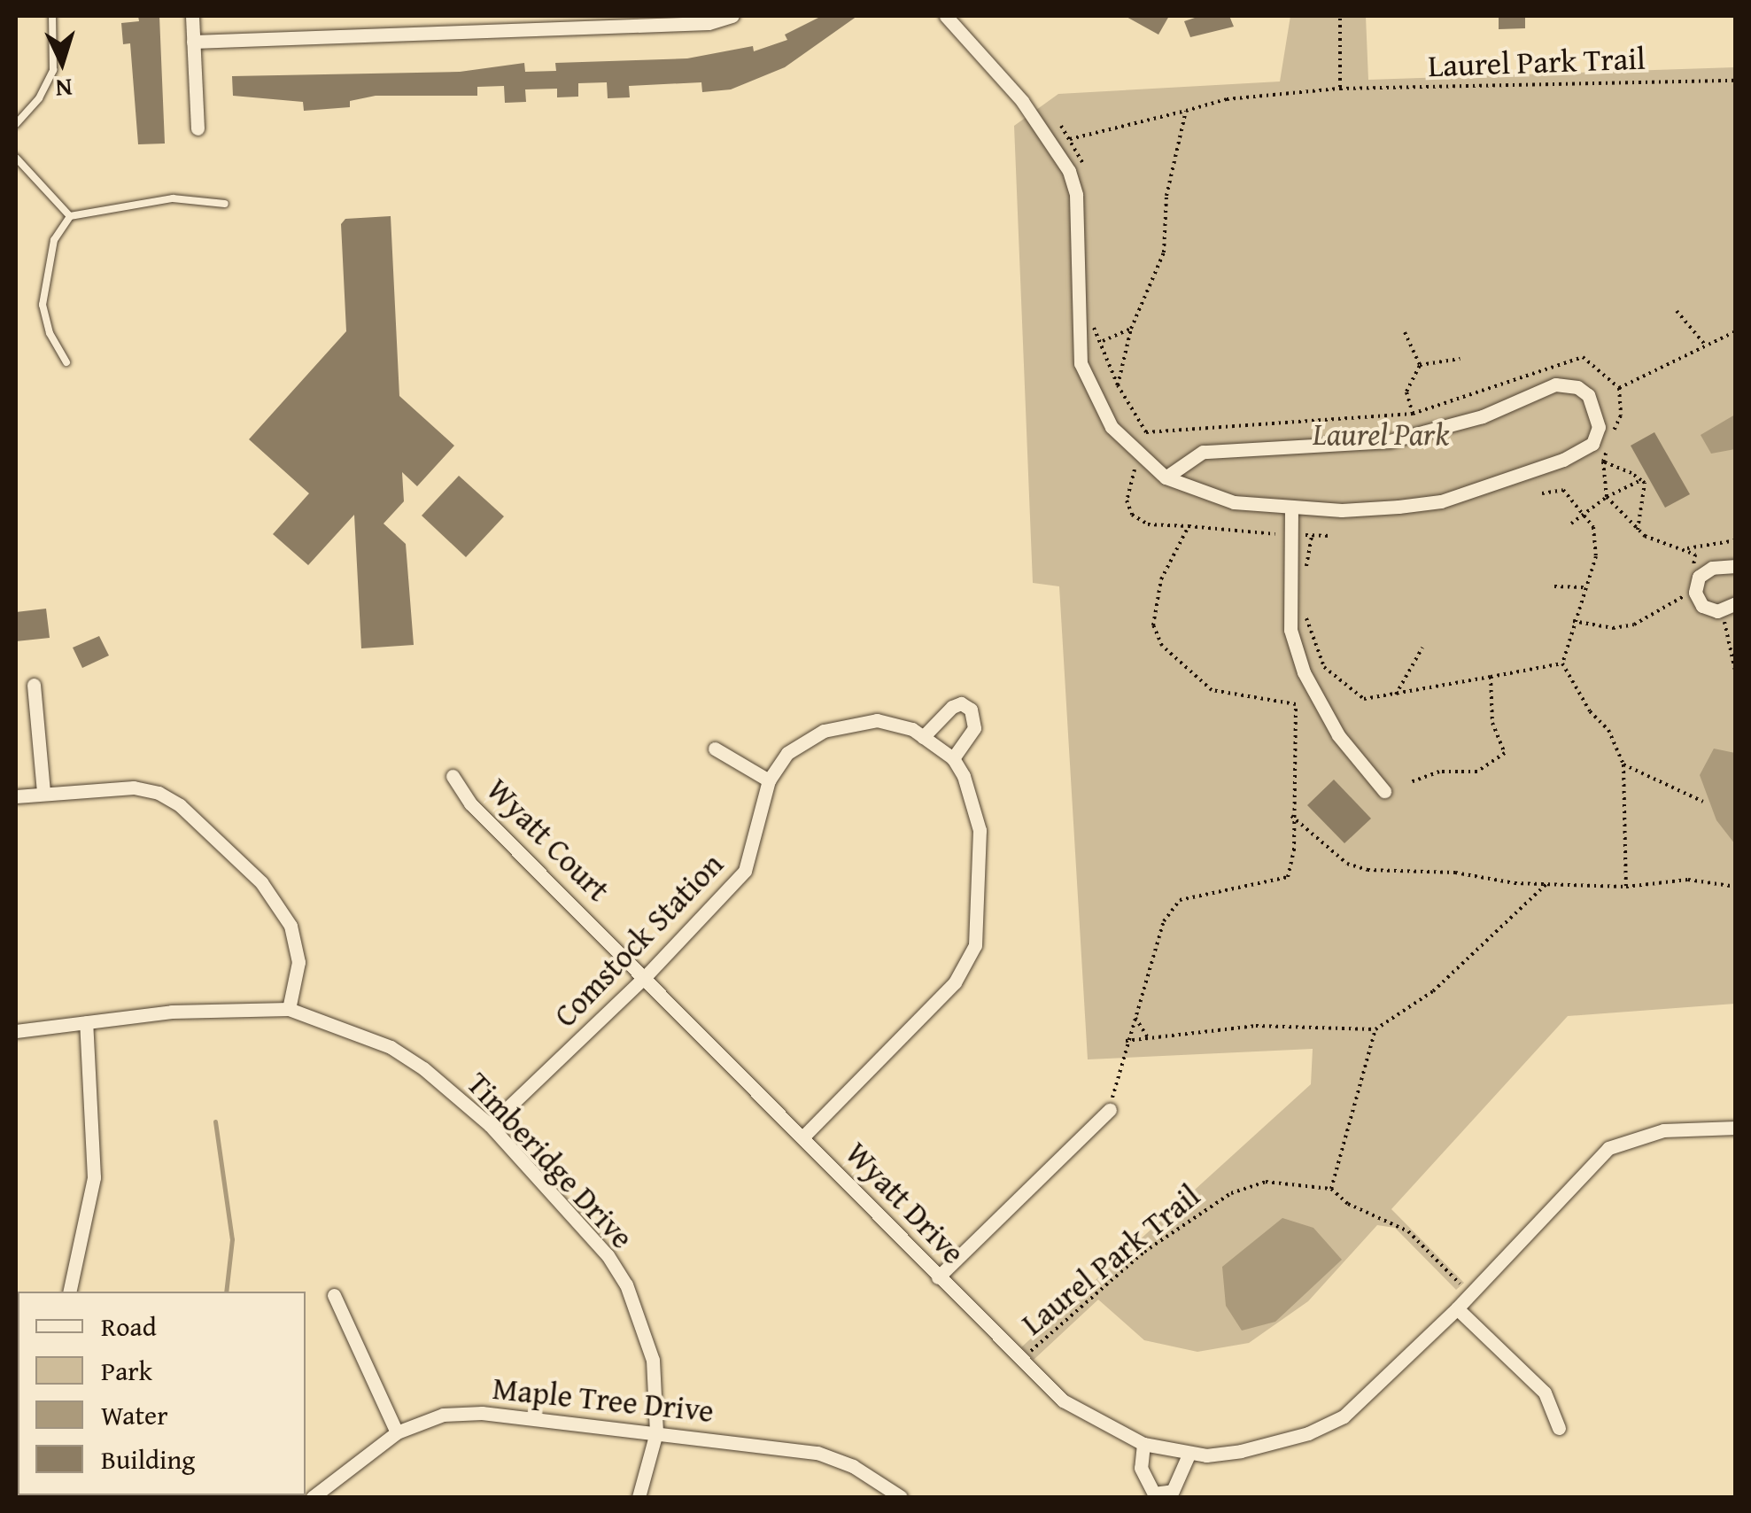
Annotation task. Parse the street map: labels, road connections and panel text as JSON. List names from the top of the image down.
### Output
{
  "streets": {
    "street": [
      "Wyatt Court",
      "Comstock Station",
      "Timberidge Drive",
      "Wyatt Drive",
      "Maple Tree Drive"
    ],
    "path": ["Laurel Park Trail"]
  },
  "crossings": [
    ["Laurel Park Trail", "Wyatt Drive"],
    ["Wyatt Court", "Comstock Station"],
    ["Wyatt Court", "Wyatt Drive"],
    ["Comstock Station", "Timberidge Drive"],
    ["Comstock Station", "Wyatt Drive"],
    ["Timberidge Drive", "Maple Tree Drive"]
  ],
  "parks": ["Laurel Park"],
  "legend": [
    "Road",
    "Park",
    "Water",
    "Building"
  ],
  "north": "bottom"
}
